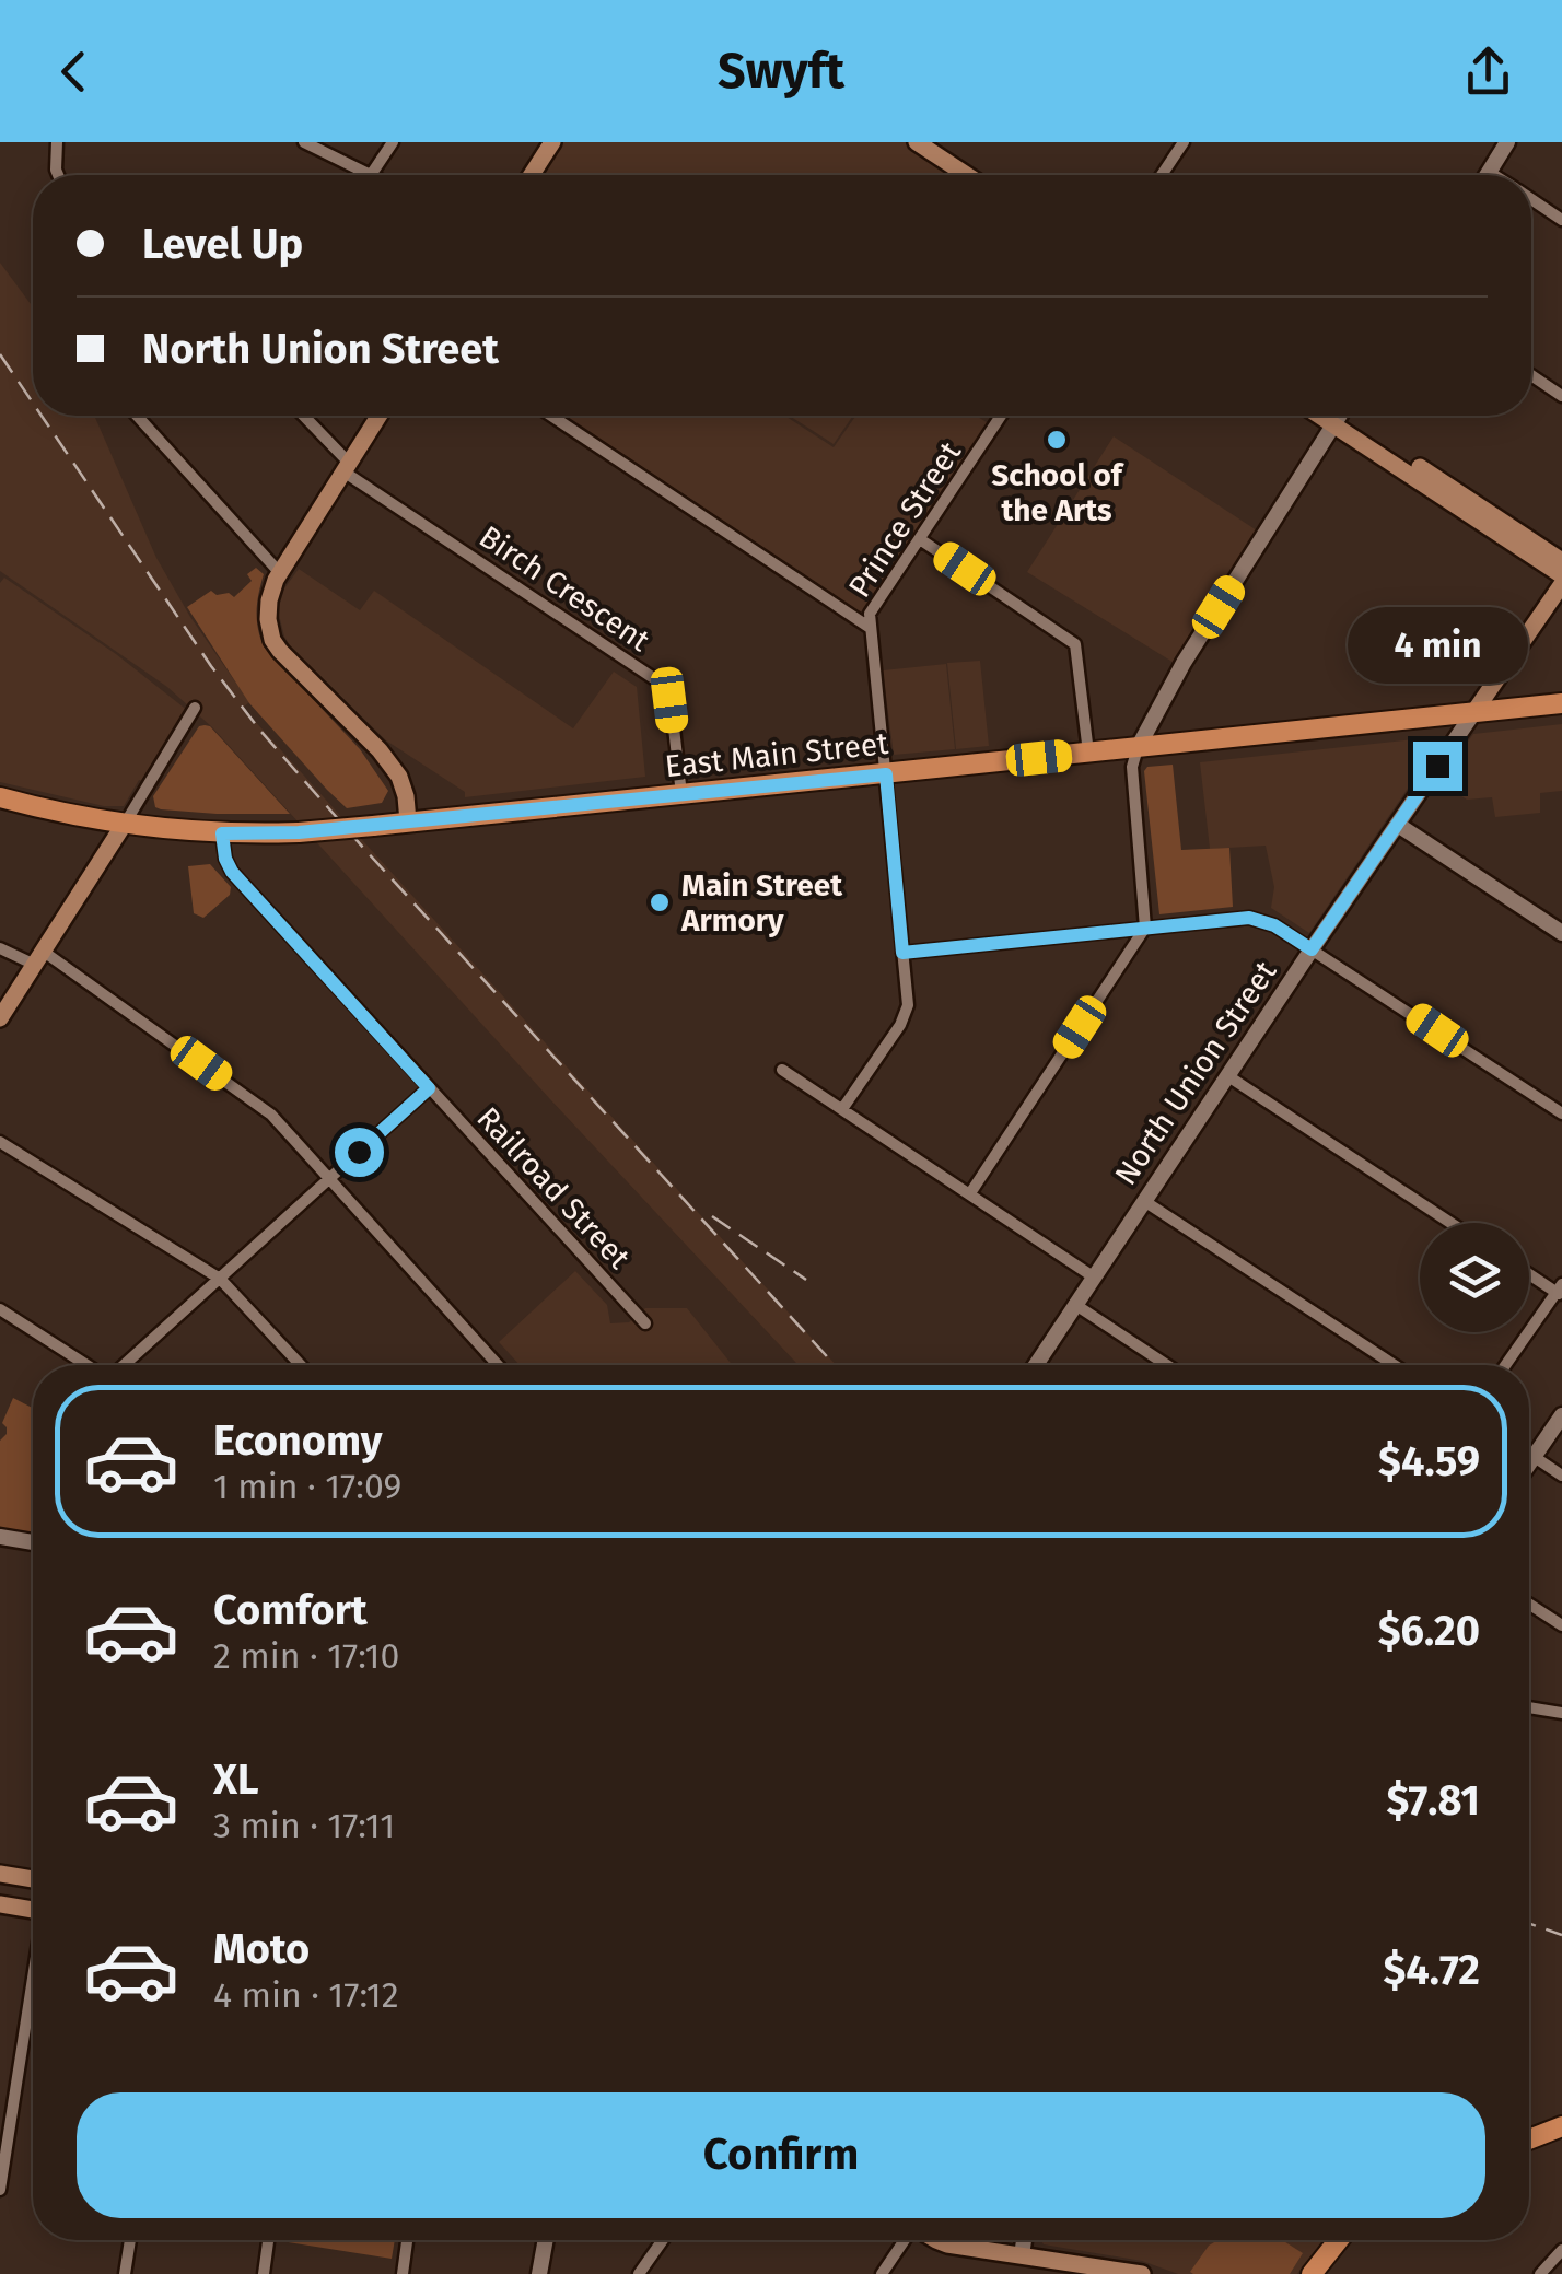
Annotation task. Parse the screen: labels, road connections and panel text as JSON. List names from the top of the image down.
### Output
{
  "streets": {
    "main road": ["East Main Street", "North Union Street"],
    "street": ["Prince Street", "Birch Crescent", "Railroad Street"]
  },
  "crossings": [
    ["Prince Street", "East Main Street"],
    ["Birch Crescent", "East Main Street"],
    ["East Main Street", "North Union Street"],
    ["East Main Street", "Railroad Street"]
  ],
  "places": ["School of the Arts", "Main Street Armory"],
  "page": {
    "header": "Swyft",
    "banner": ["Level Up", "North Union Street"],
    "bubble": "4 min",
    "list": [
      {
        "name": "Economy",
        "note": "1 min · 17:09",
        "value": "$4.59"
      },
      {
        "name": "Comfort",
        "note": "2 min · 17:10",
        "value": "$6.20"
      },
      {
        "name": "XL",
        "note": "3 min · 17:11",
        "value": "$7.81"
      },
      {
        "name": "Moto",
        "note": "4 min · 17:12",
        "value": "$4.72"
      }
    ],
    "buttons": "Confirm"
  }
}
